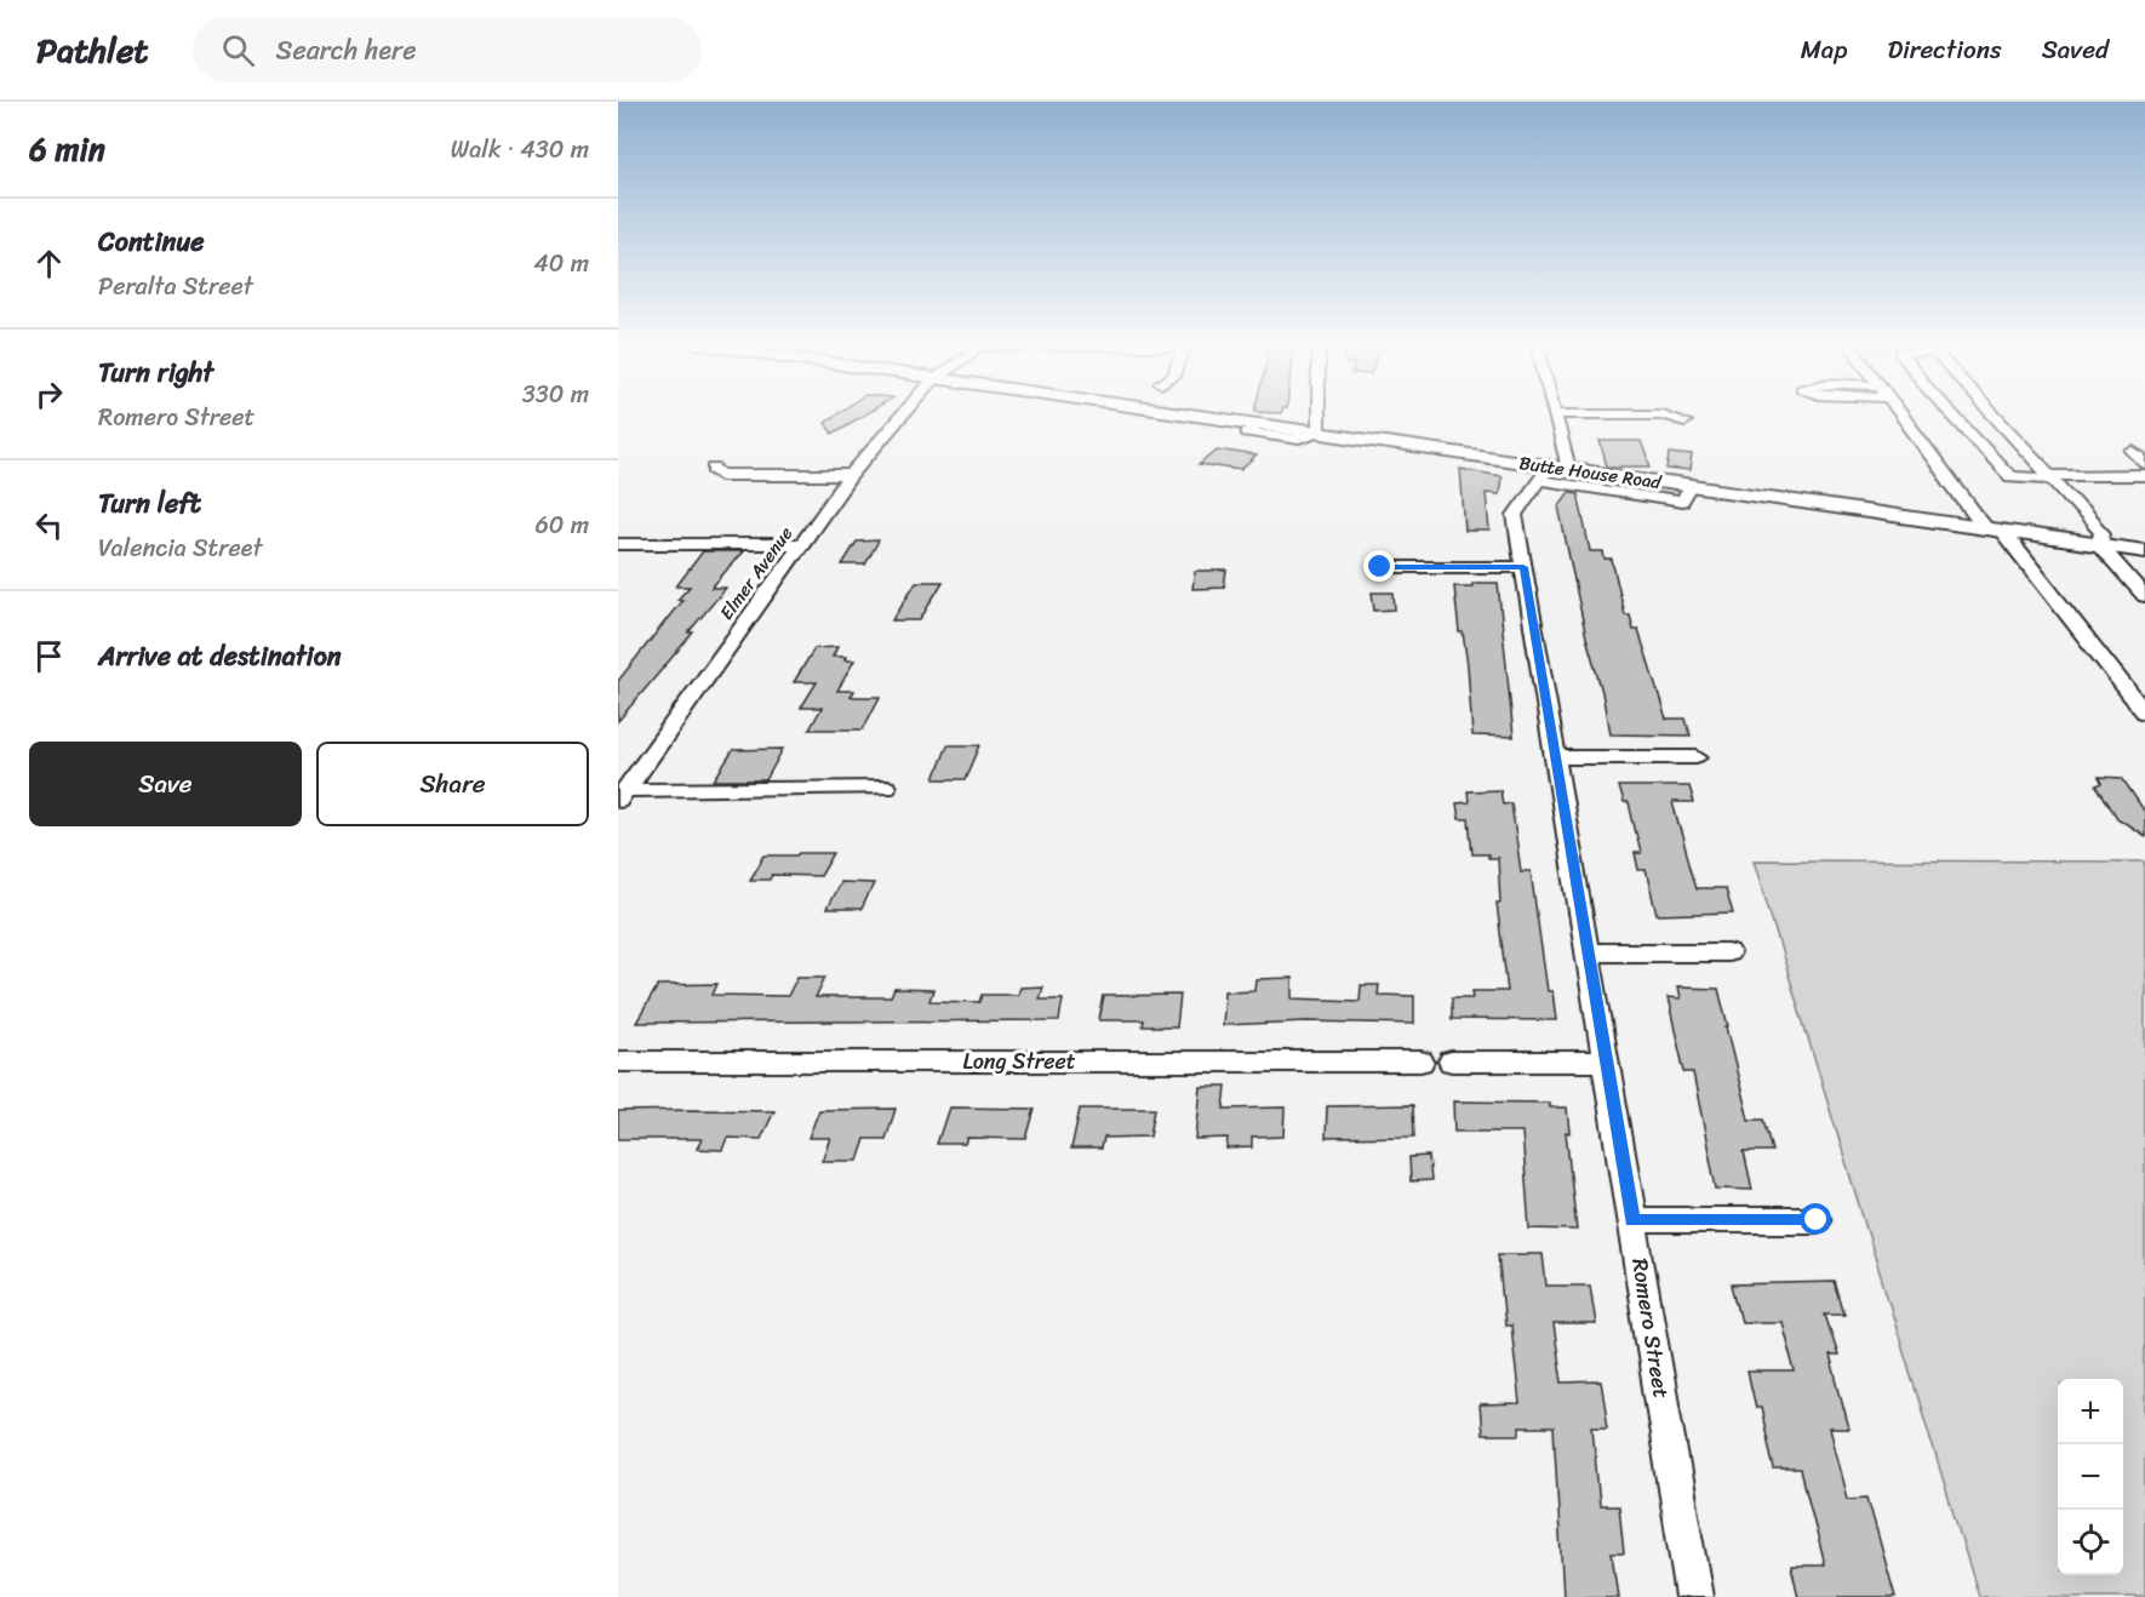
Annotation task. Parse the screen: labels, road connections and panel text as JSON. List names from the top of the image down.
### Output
{
  "streets": {
    "main road": ["Butte House Road"],
    "street": ["Elmer Avenue", "Long Street", "Romero Street"]
  },
  "crossings": [
    ["Butte House Road", "Romero Street"]
  ],
  "page": {
    "header": "Pathlet",
    "search": "Search here",
    "nav": ["Map", "Directions", "Saved"],
    "heading": ["6 min", "Walk · 430 m"],
    "list": [
      ["Continue", "Peralta Street", "40 m"],
      ["Turn right", "Romero Street", "330 m"],
      ["Turn left", "Valencia Street", "60 m"],
      "Arrive at destination"
    ],
    "buttons": ["Save", "Share"],
    "map_buttons": ["+", "−"]
  }
}
